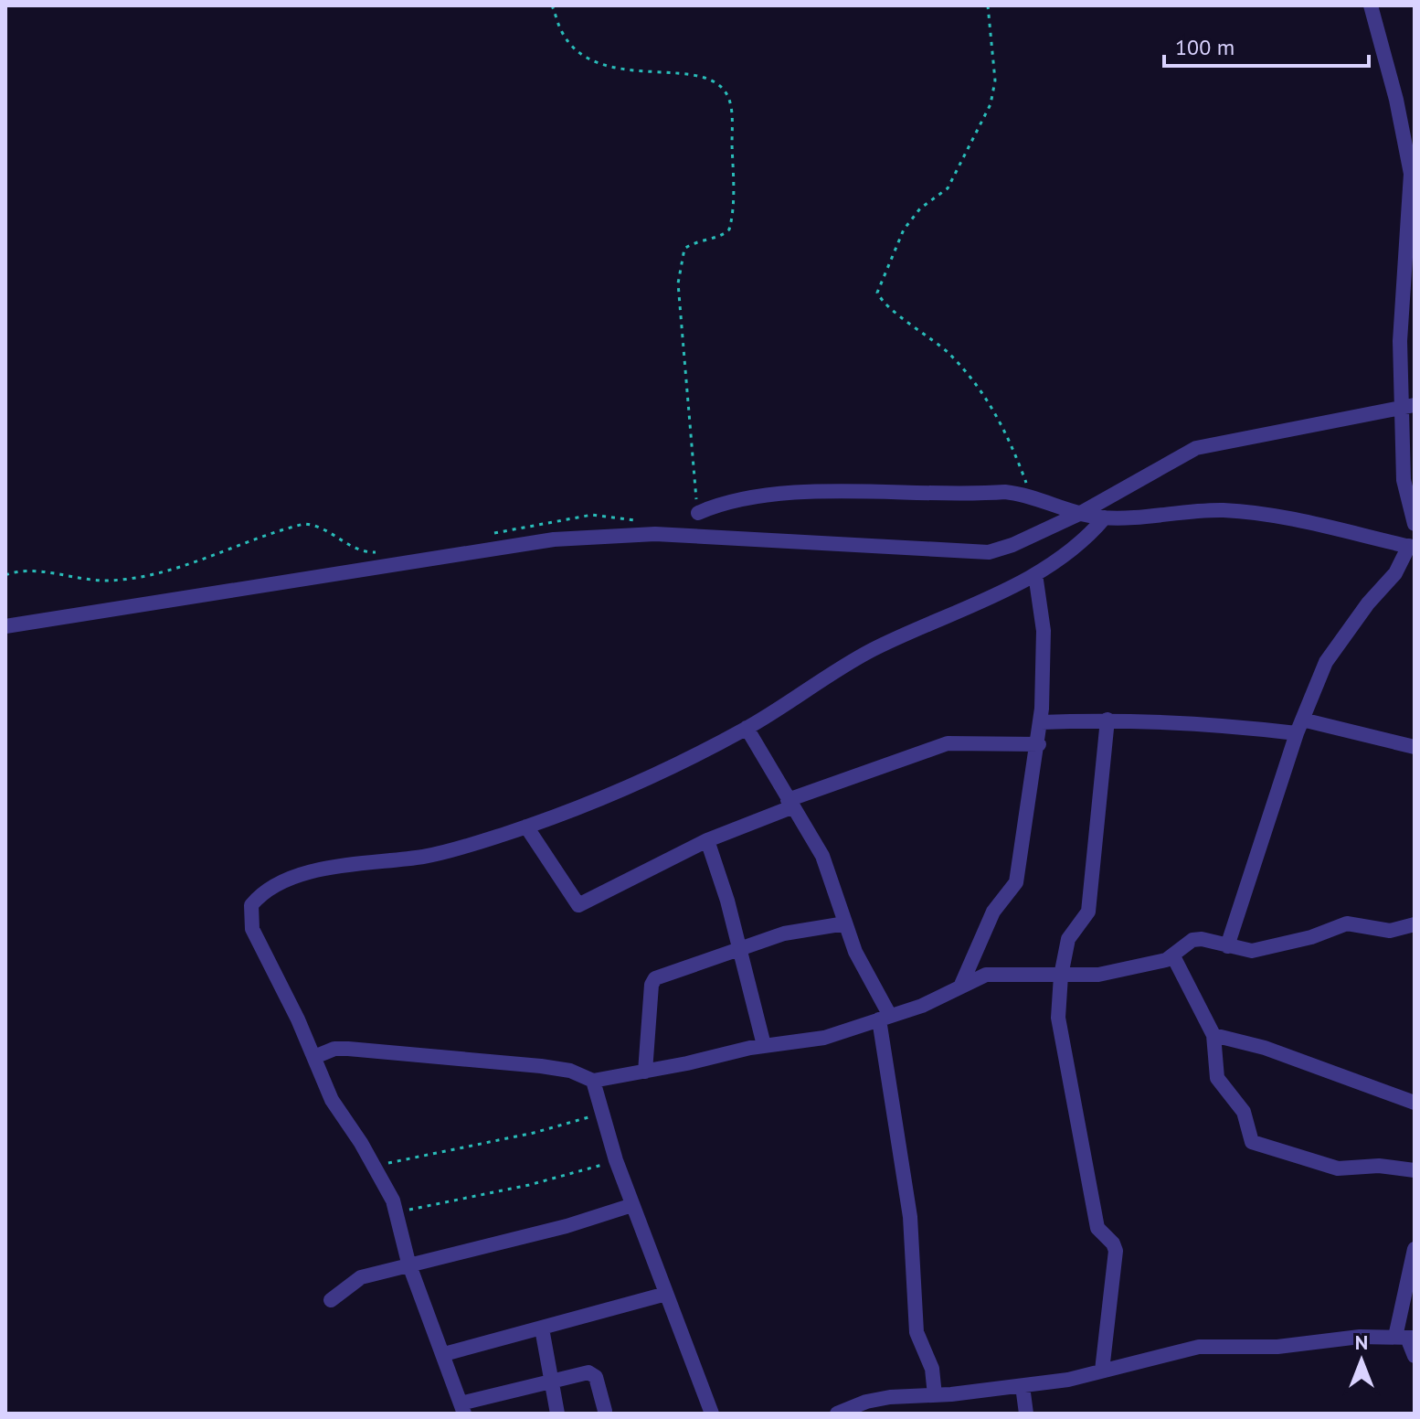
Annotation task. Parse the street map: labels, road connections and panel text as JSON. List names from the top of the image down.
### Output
{
  "scale_bar": "100 m",
  "north": "top"
}
